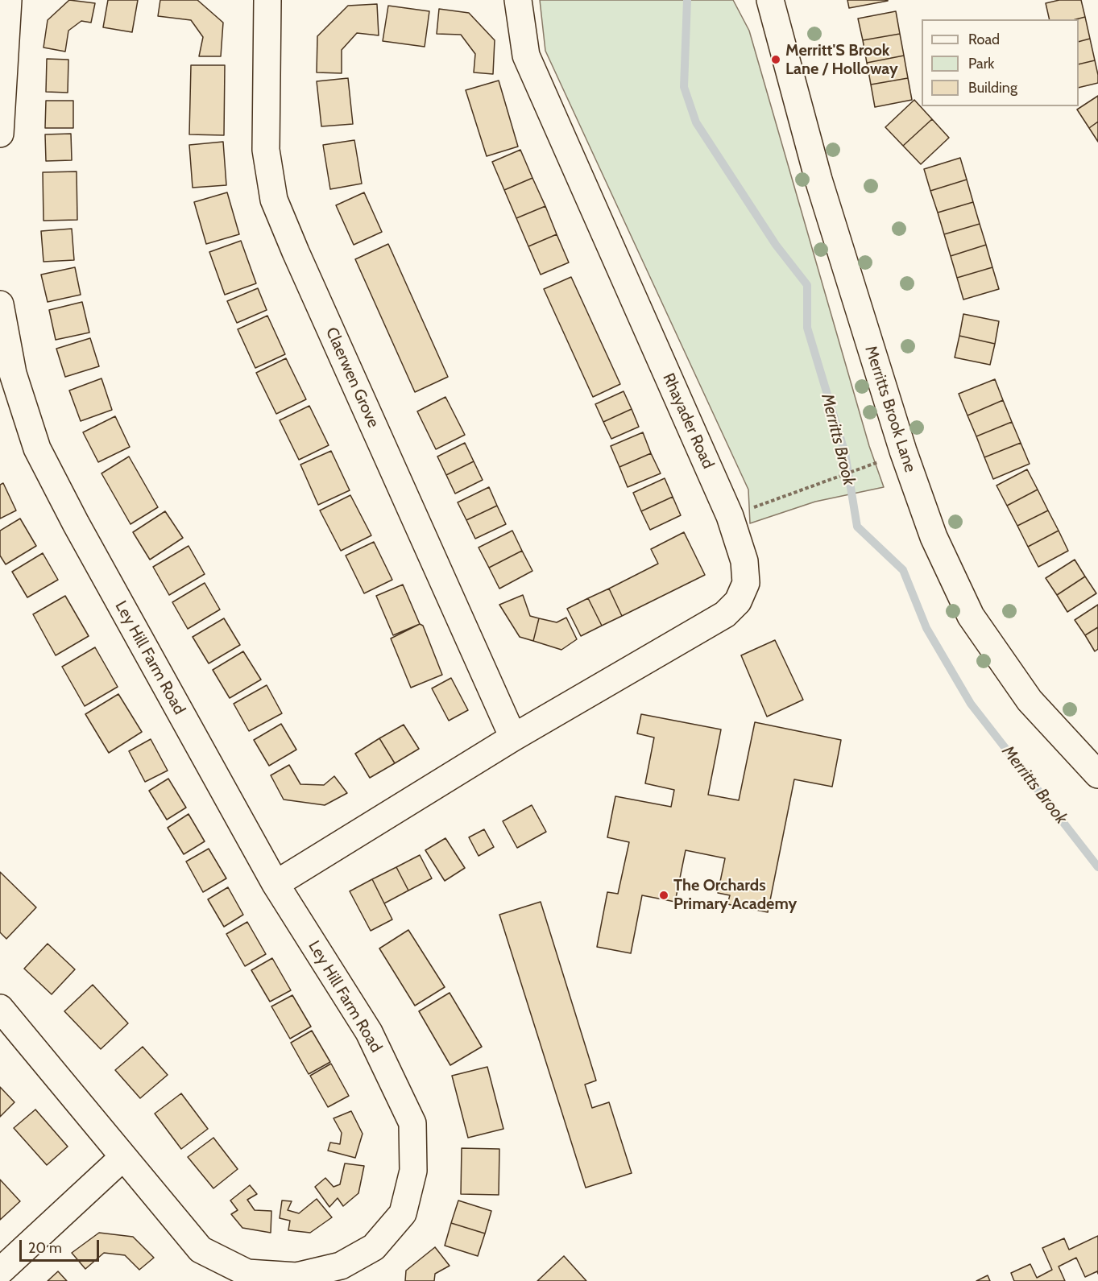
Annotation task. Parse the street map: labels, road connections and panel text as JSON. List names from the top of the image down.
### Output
{
  "streets": {
    "street": [
      "Claerwen Grove",
      "Merritts Brook Lane",
      "Rhayader Road",
      "Ley Hill Farm Road"
    ]
  },
  "crossings": [
    ["Claerwen Grove", "Rhayader Road"],
    ["Rhayader Road", "Ley Hill Farm Road"]
  ],
  "water": ["Merritts Brook"],
  "places": ["Merritt'S Brook Lane / Holloway", "The Orchards Primary Academy"],
  "legend": ["Road", "Park", "Building"],
  "scale_bar": "20 m"
}
